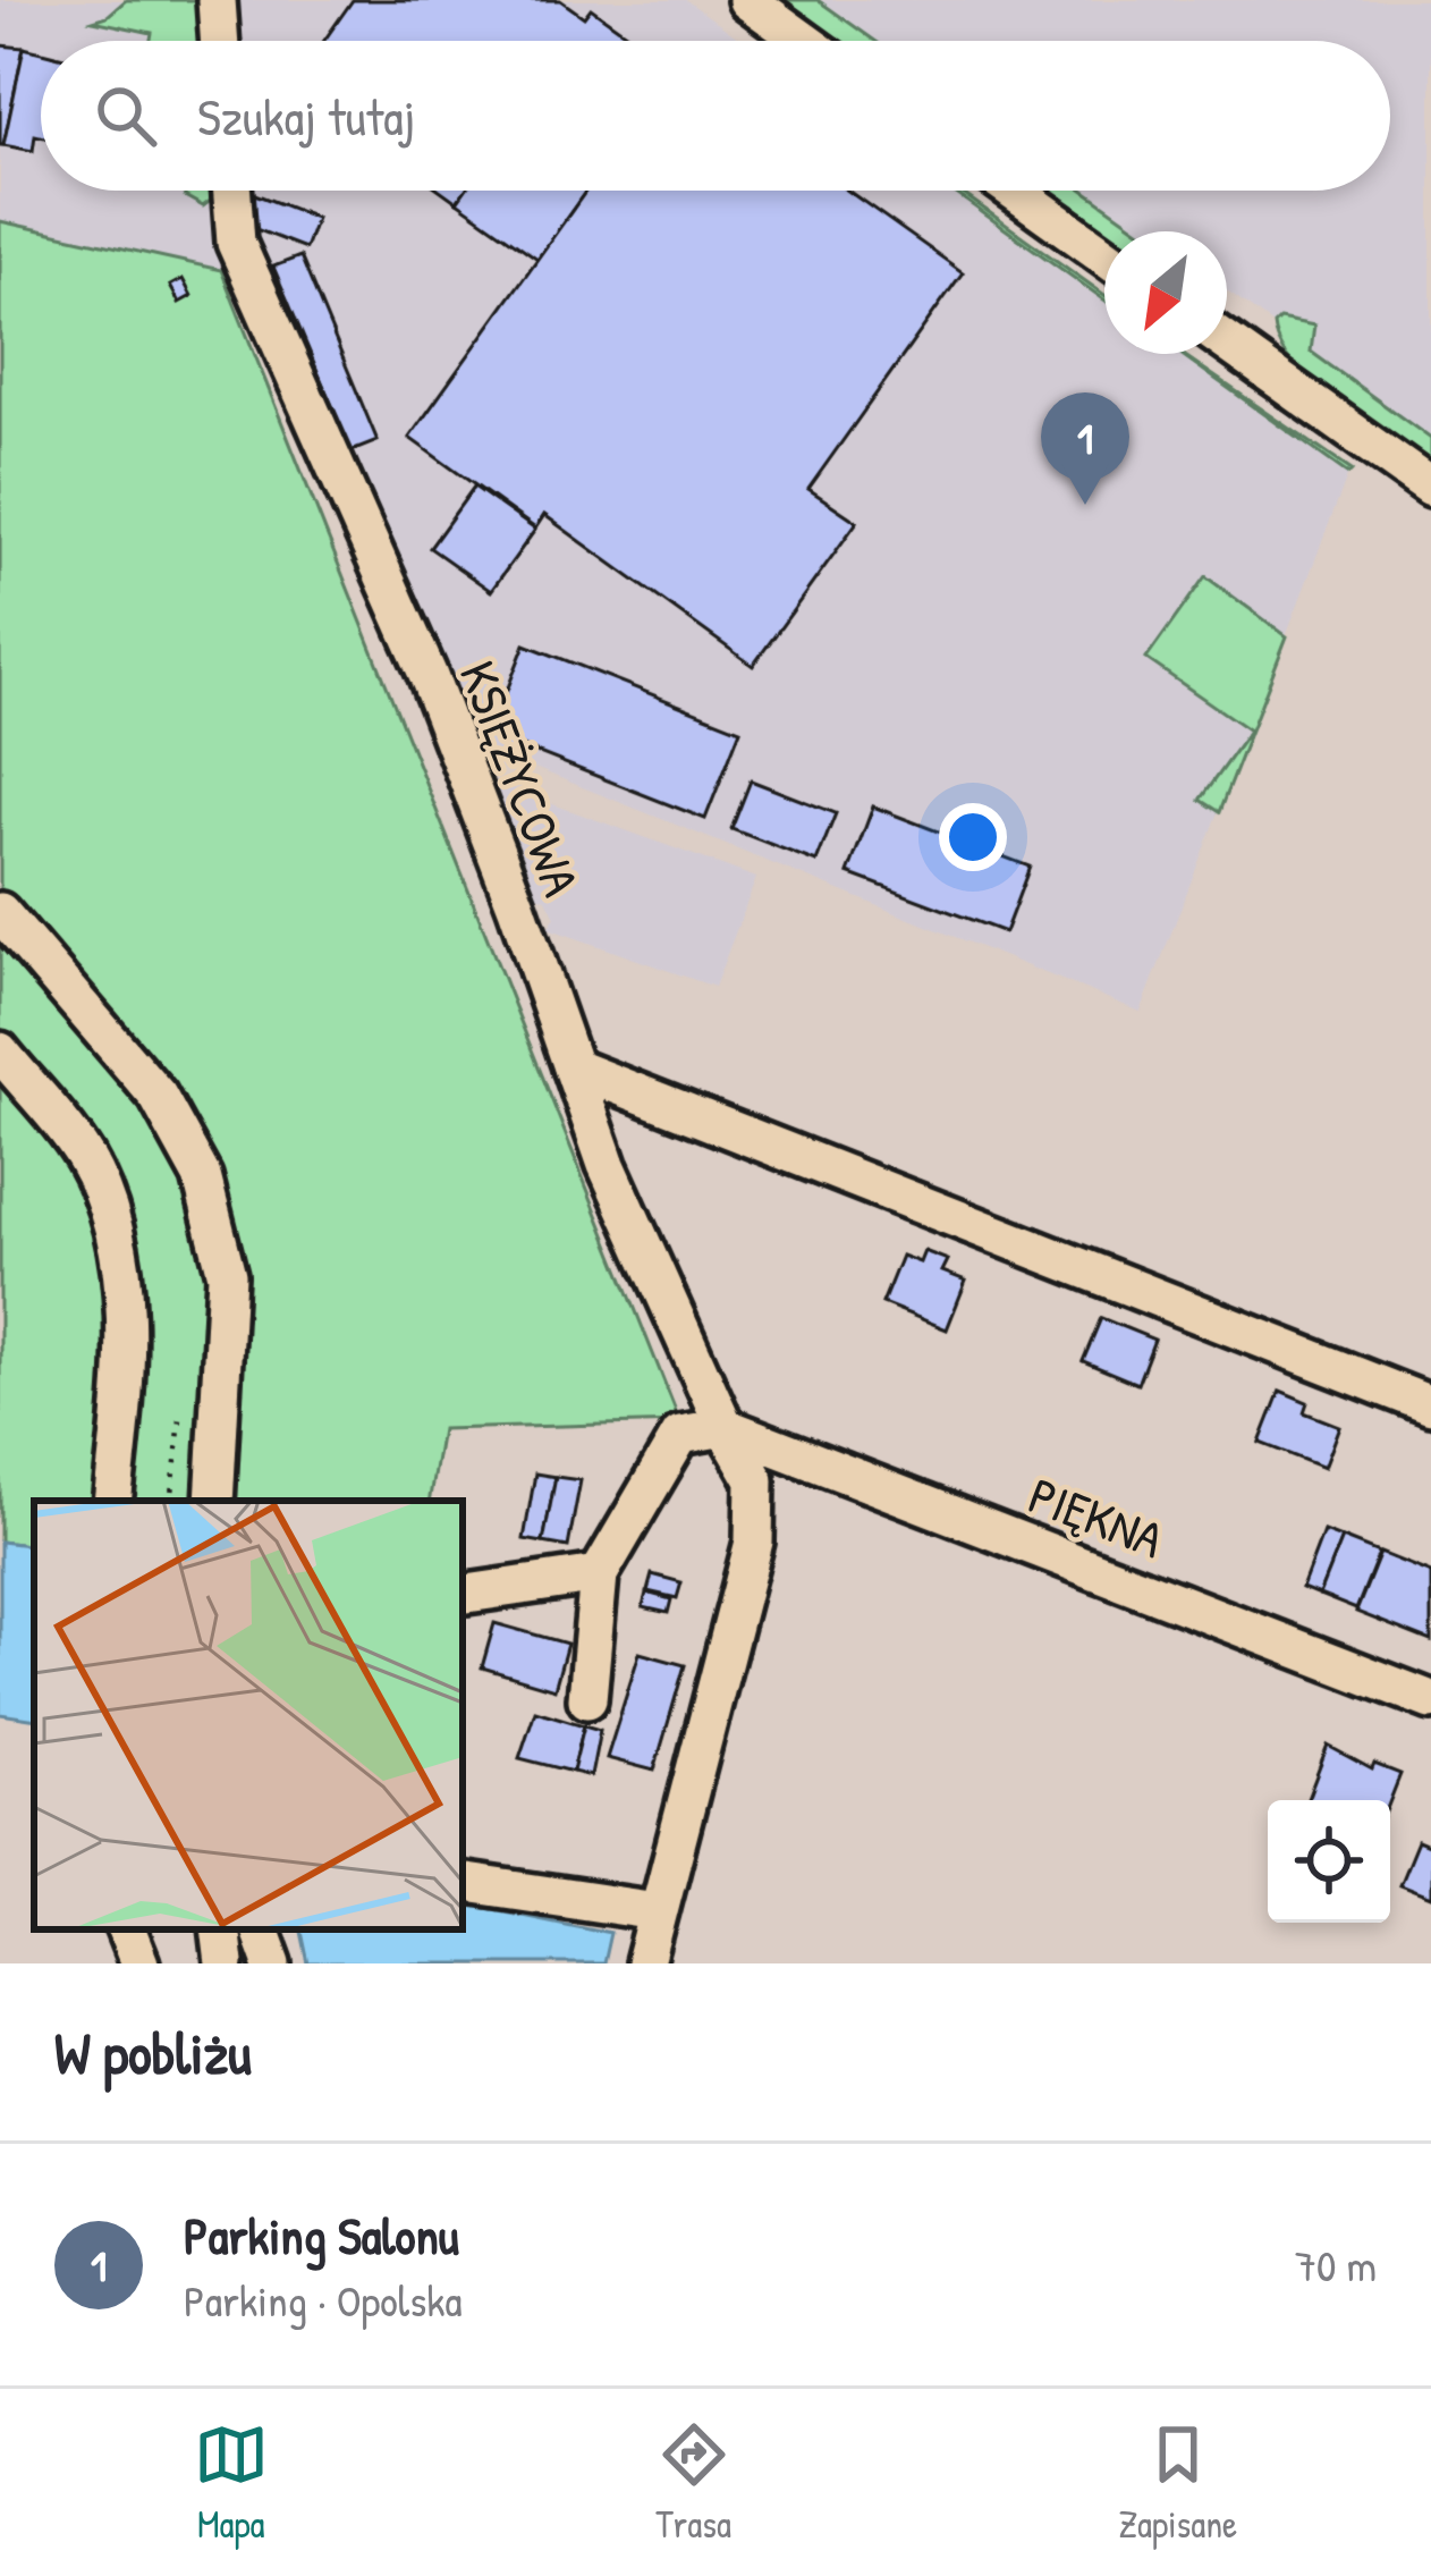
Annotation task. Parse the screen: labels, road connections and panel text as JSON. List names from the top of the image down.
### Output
{
  "streets": {
    "street": ["KSIĘŻYCOWA", "PIĘKNA"]
  },
  "crossings": [
    ["KSIĘŻYCOWA", "PIĘKNA"]
  ],
  "north": "bottom left",
  "page": {
    "search": "Szukaj tutaj",
    "pins": "1",
    "heading": "W pobliżu",
    "list": [
      {
        "mark": "1",
        "name": "Parking Salonu",
        "note": "Parking · Opolska",
        "value": "70 m"
      }
    ],
    "nav": ["Mapa", "Trasa", "Zapisane"]
  }
}
